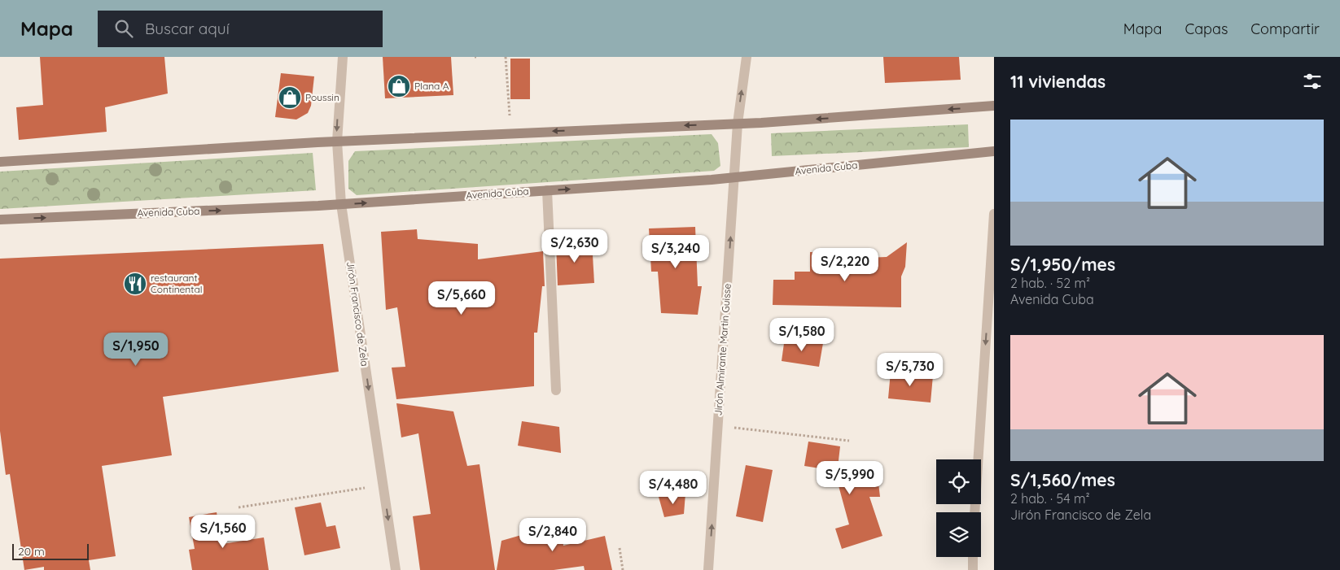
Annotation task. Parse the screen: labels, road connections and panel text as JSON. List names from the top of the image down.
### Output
{
  "streets": {
    "main road": ["Avenida Cuba"],
    "street": ["Jirón Francisco de Zela", "Jirón Almirante Martin Guisse"]
  },
  "crossings": [
    ["Avenida Cuba", "Jirón Francisco de Zela"],
    ["Avenida Cuba", "Jirón Almirante Martin Guisse"]
  ],
  "one_way": ["Jirón Francisco de Zela", "Jirón Almirante Martin Guisse"],
  "places": {
    "shop": ["Plana A", "Poussin"],
    "restaurant": ["restaurant Continental"]
  },
  "scale_bar": "20 m",
  "page": {
    "header": "Mapa",
    "search": "Buscar aquí",
    "nav": ["Mapa", "Capas", "Compartir"],
    "heading": "11 viviendas",
    "list": [
      {
        "name": "S/1,950/mes",
        "note": "2 hab. · 52 m² · Avenida Cuba"
      },
      {
        "name": "S/1,560/mes",
        "note": "2 hab. · 54 m² · Jirón Francisco de Zela"
      }
    ],
    "price": [
      "S/2,630",
      "S/3,240",
      "S/2,220",
      "S/5,660",
      "S/1,580",
      "S/1,950",
      "S/5,730",
      "S/5,990",
      "S/4,480",
      "S/1,560",
      "S/2,840"
    ],
    "scale": "20 m"
  }
}
